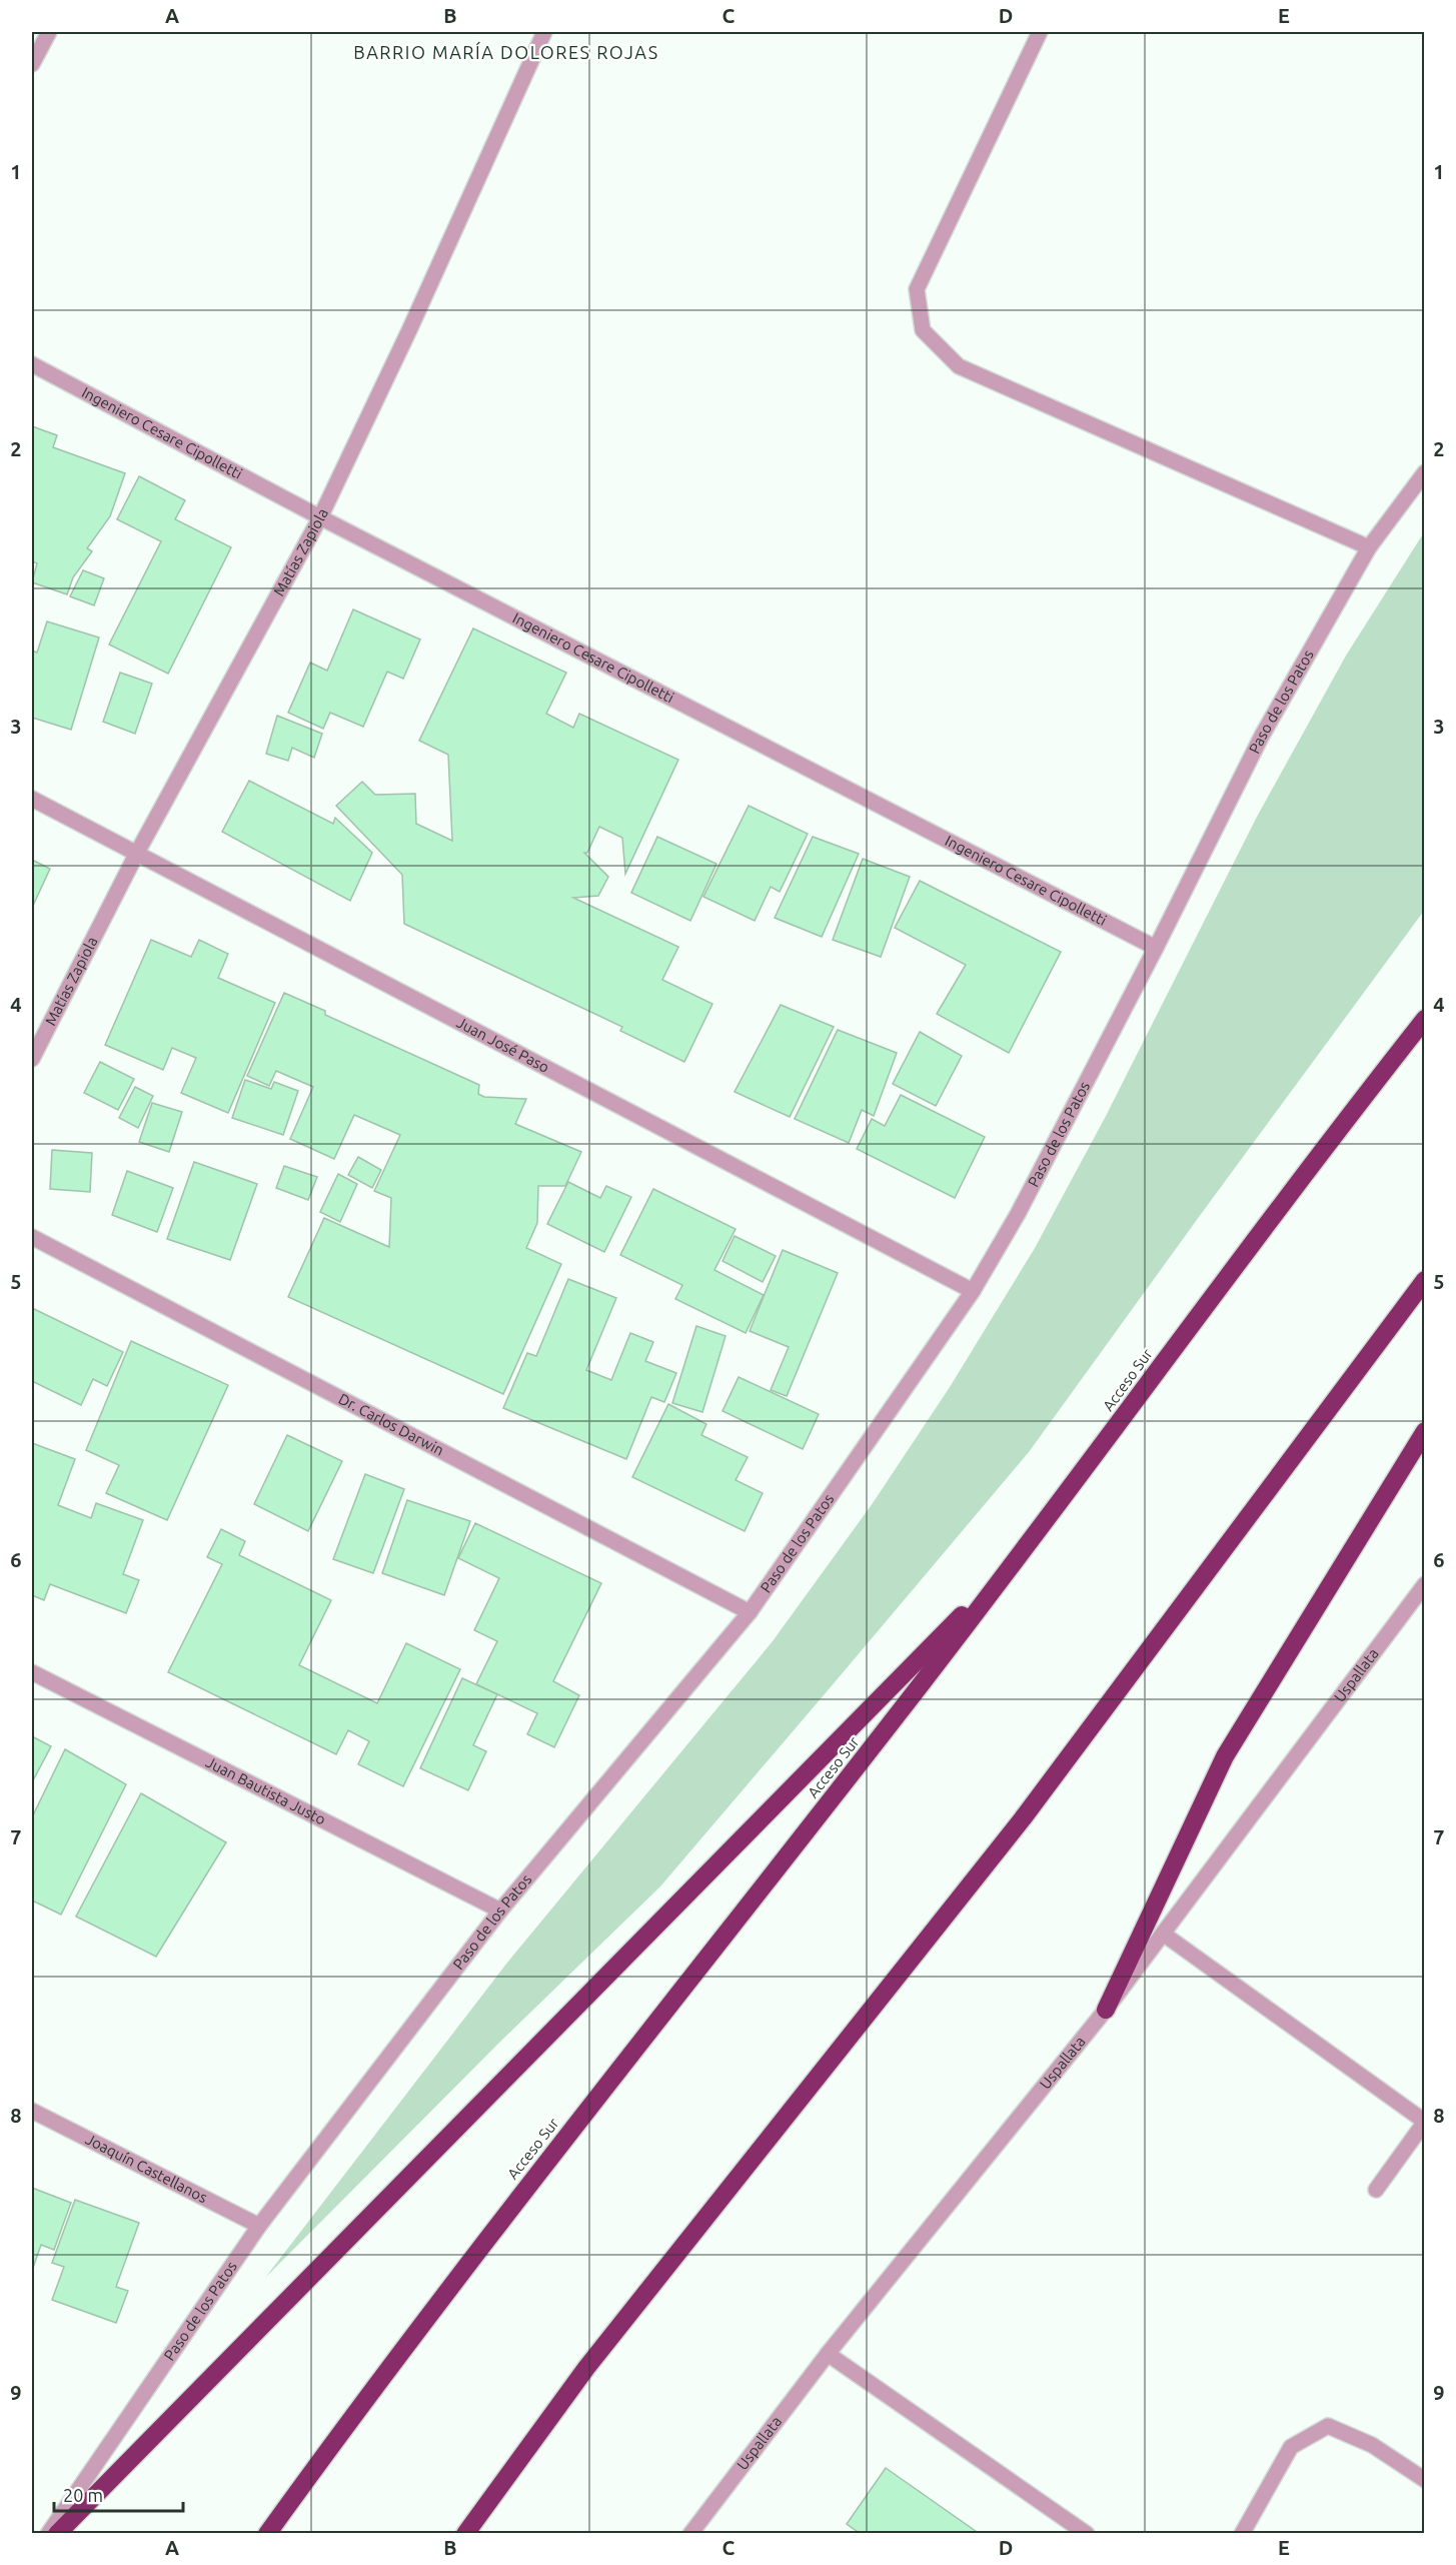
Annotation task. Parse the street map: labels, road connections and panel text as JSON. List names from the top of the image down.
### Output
{
  "streets": {
    "highway": ["Acceso Sur"],
    "street": [
      "Ingeniero Cesare Cipolletti",
      "Matías Zapiola",
      "Paso de los Patos",
      "Juan José Paso",
      "Dr. Carlos Darwin",
      "Uspallata",
      "Juan Bautista Justo",
      "Joaquín Castellanos"
    ]
  },
  "crossings": [
    ["Ingeniero Cesare Cipolletti", "Matías Zapiola"],
    ["Ingeniero Cesare Cipolletti", "Paso de los Patos"],
    ["Matías Zapiola", "Juan José Paso"],
    ["Paso de los Patos", "Juan José Paso"],
    ["Paso de los Patos", "Dr. Carlos Darwin"],
    ["Paso de los Patos", "Juan Bautista Justo"],
    ["Paso de los Patos", "Joaquín Castellanos"]
  ],
  "districts": ["BARRIO MARÍA DOLORES ROJAS"],
  "scale_bar": "20 m",
  "grid": {
    "columns": [
      "A",
      "B",
      "C",
      "D",
      "E"
    ],
    "rows": [
      "1",
      "2",
      "3",
      "4",
      "5",
      "6",
      "7",
      "8",
      "9"
    ]
  }
}
